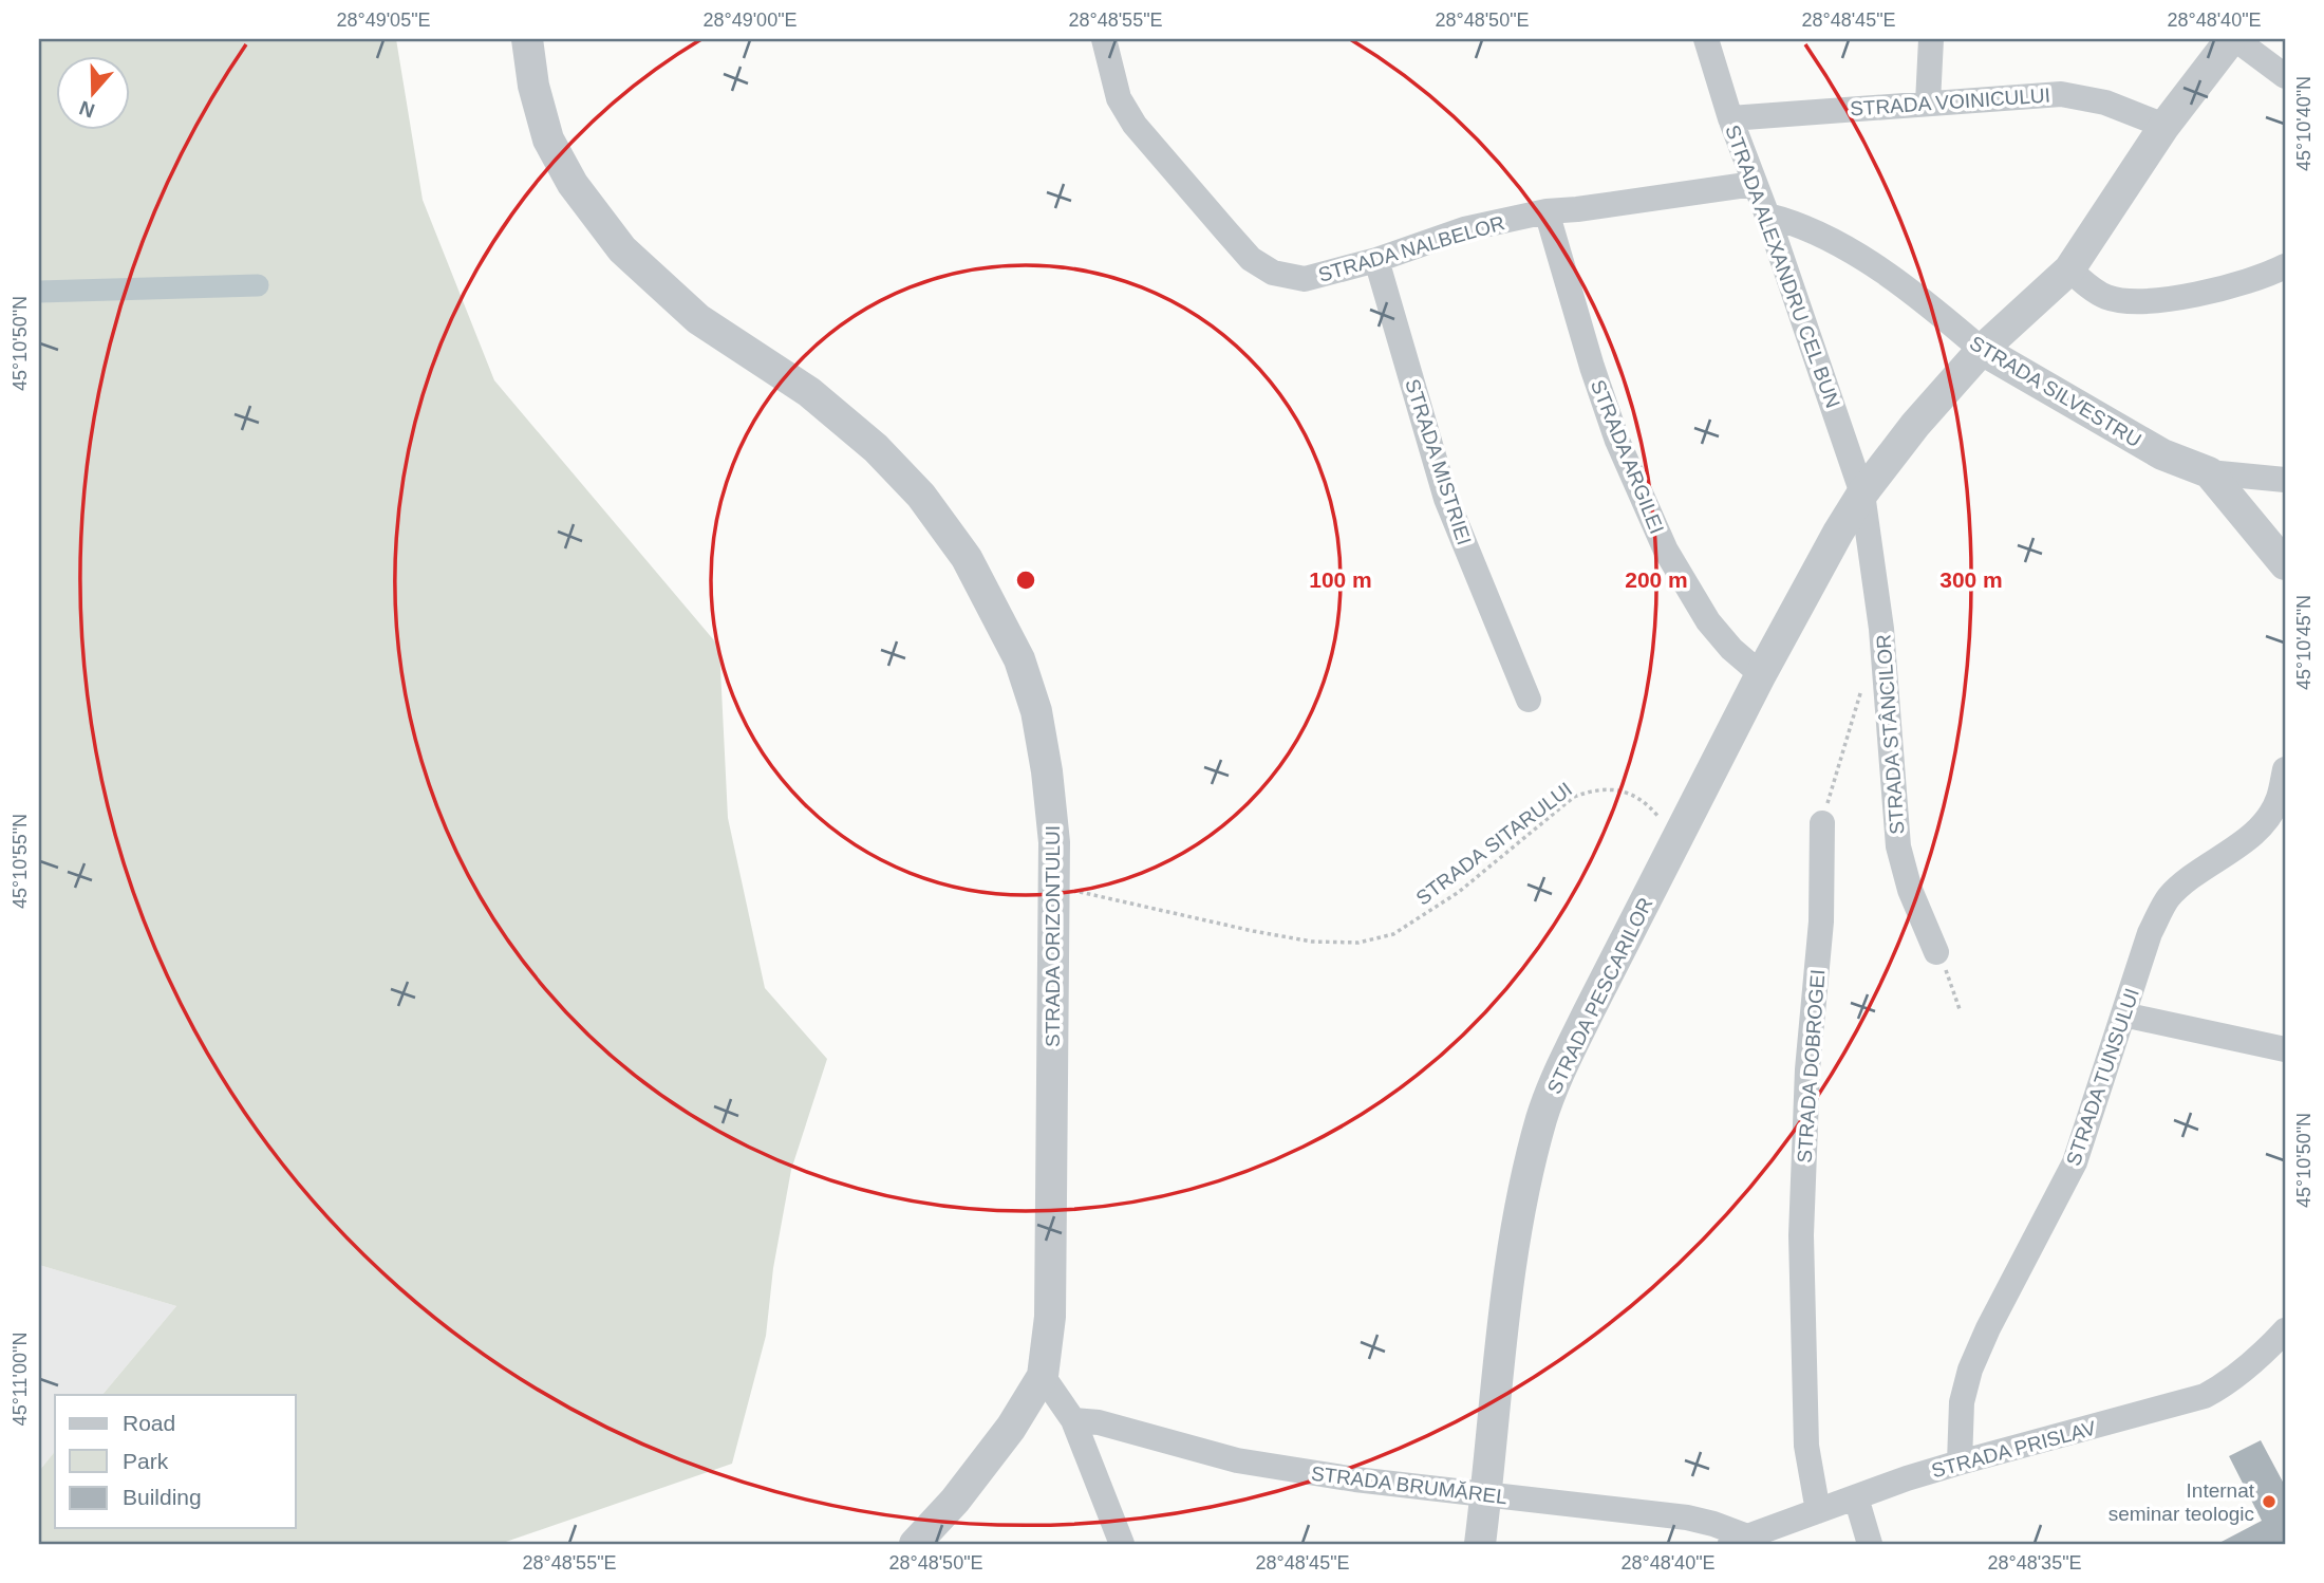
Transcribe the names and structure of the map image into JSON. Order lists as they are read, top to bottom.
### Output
{
  "streets": {
    "street": [
      "STRADA VOINICULUI",
      "STRADA NALBELOR",
      "STRADA ALEXANDRU CEL BUN",
      "STRADA SILVESTRU",
      "STRADA ARGILEI",
      "STRADA MISTRIEI",
      "STRADA STÂNCILOR",
      "STRADA ORIZONTULUI",
      "STRADA PESCARILOR",
      "STRADA DOBROGEI",
      "STRADA TUNSULUI",
      "STRADA PRISLAV",
      "STRADA BRUMĂREL"
    ],
    "path": ["STRADA SITARULUI"]
  },
  "crossings": [
    ["STRADA VOINICULUI", "STRADA ALEXANDRU CEL BUN"],
    ["STRADA VOINICULUI", "STRADA PESCARILOR"],
    ["STRADA NALBELOR", "STRADA ALEXANDRU CEL BUN"],
    ["STRADA NALBELOR", "STRADA ARGILEI"],
    ["STRADA NALBELOR", "STRADA MISTRIEI"],
    ["STRADA ALEXANDRU CEL BUN", "STRADA SILVESTRU"],
    ["STRADA ALEXANDRU CEL BUN", "STRADA STÂNCILOR"],
    ["STRADA ALEXANDRU CEL BUN", "STRADA PESCARILOR"],
    ["STRADA SILVESTRU", "STRADA PESCARILOR"],
    ["STRADA ARGILEI", "STRADA PESCARILOR"],
    ["STRADA STÂNCILOR", "STRADA PESCARILOR"],
    ["STRADA SITARULUI", "STRADA ORIZONTULUI"],
    ["STRADA SITARULUI", "STRADA PESCARILOR"],
    ["STRADA PESCARILOR", "STRADA BRUMĂREL"],
    ["STRADA DOBROGEI", "STRADA PRISLAV"],
    ["STRADA TUNSULUI", "STRADA PRISLAV"],
    ["STRADA PRISLAV", "STRADA BRUMĂREL"]
  ],
  "places": ["Internat seminar teologic"],
  "legend": ["Road", "Park", "Building"],
  "north": "bottom",
  "coordinates": [
    "28°49'05\"E",
    "28°49'00\"E",
    "28°48'55\"E",
    "28°48'50\"E",
    "28°48'45\"E",
    "28°48'40\"E",
    "45°10'40\"N",
    "45°10'50\"N",
    "45°10'45\"N",
    "45°10'55\"N",
    "45°11'00\"N",
    "28°48'35\"E"
  ],
  "rings": ["100 m", "200 m", "300 m"]
}
